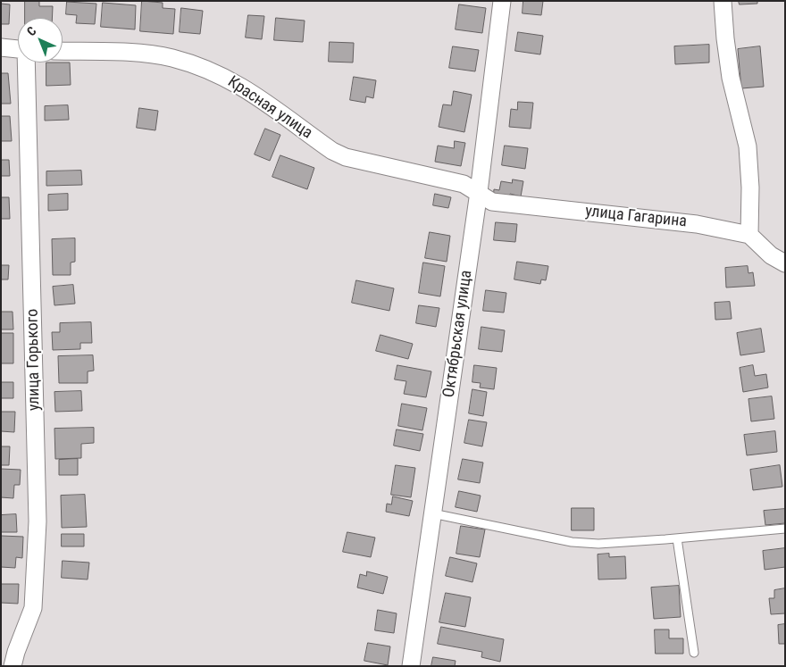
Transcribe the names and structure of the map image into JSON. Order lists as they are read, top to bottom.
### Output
{
  "streets": {
    "street": [
      "Красная улица",
      "улица Гагарина",
      "Октябрьская улица",
      "улица Горького"
    ]
  },
  "crossings": [
    ["Красная улица", "улица Гагарина"],
    ["Красная улица", "Октябрьская улица"],
    ["улица Гагарина", "Октябрьская улица"]
  ],
  "north": "top left"
}
